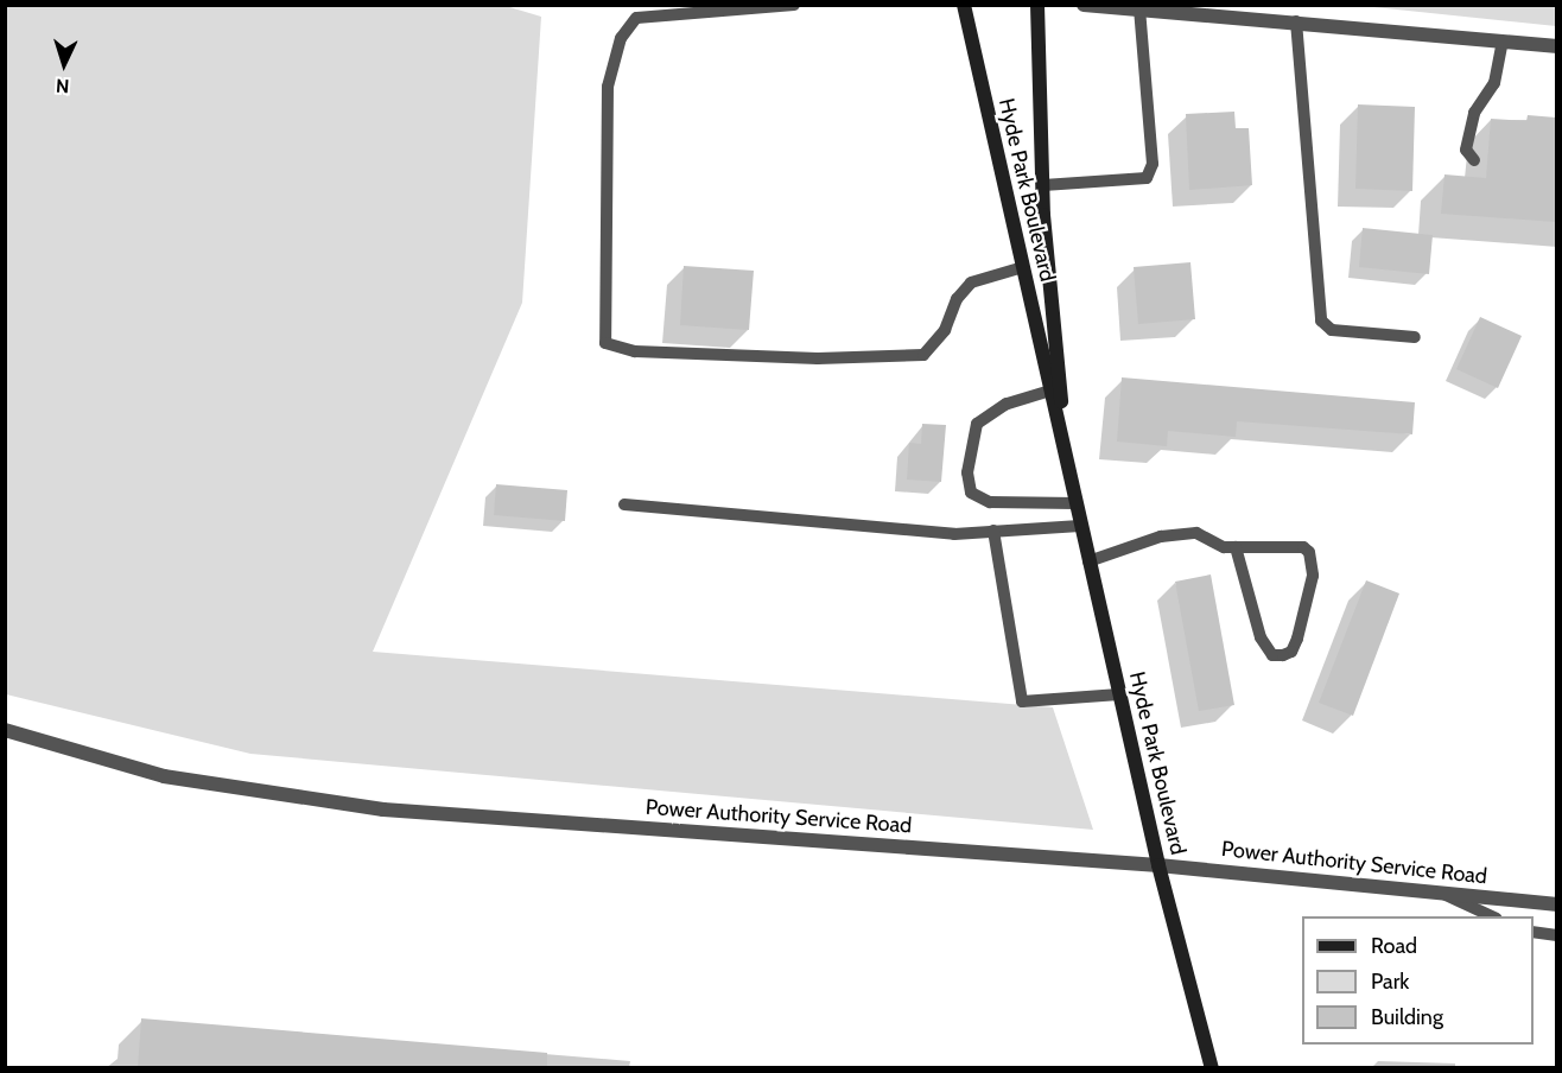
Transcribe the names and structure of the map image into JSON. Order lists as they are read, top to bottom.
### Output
{
  "streets": {
    "main road": ["Hyde Park Boulevard"],
    "street": ["Power Authority Service Road"]
  },
  "crossings": [
    ["Hyde Park Boulevard", "Power Authority Service Road"]
  ],
  "legend": ["Road", "Park", "Building"],
  "north": "bottom"
}
